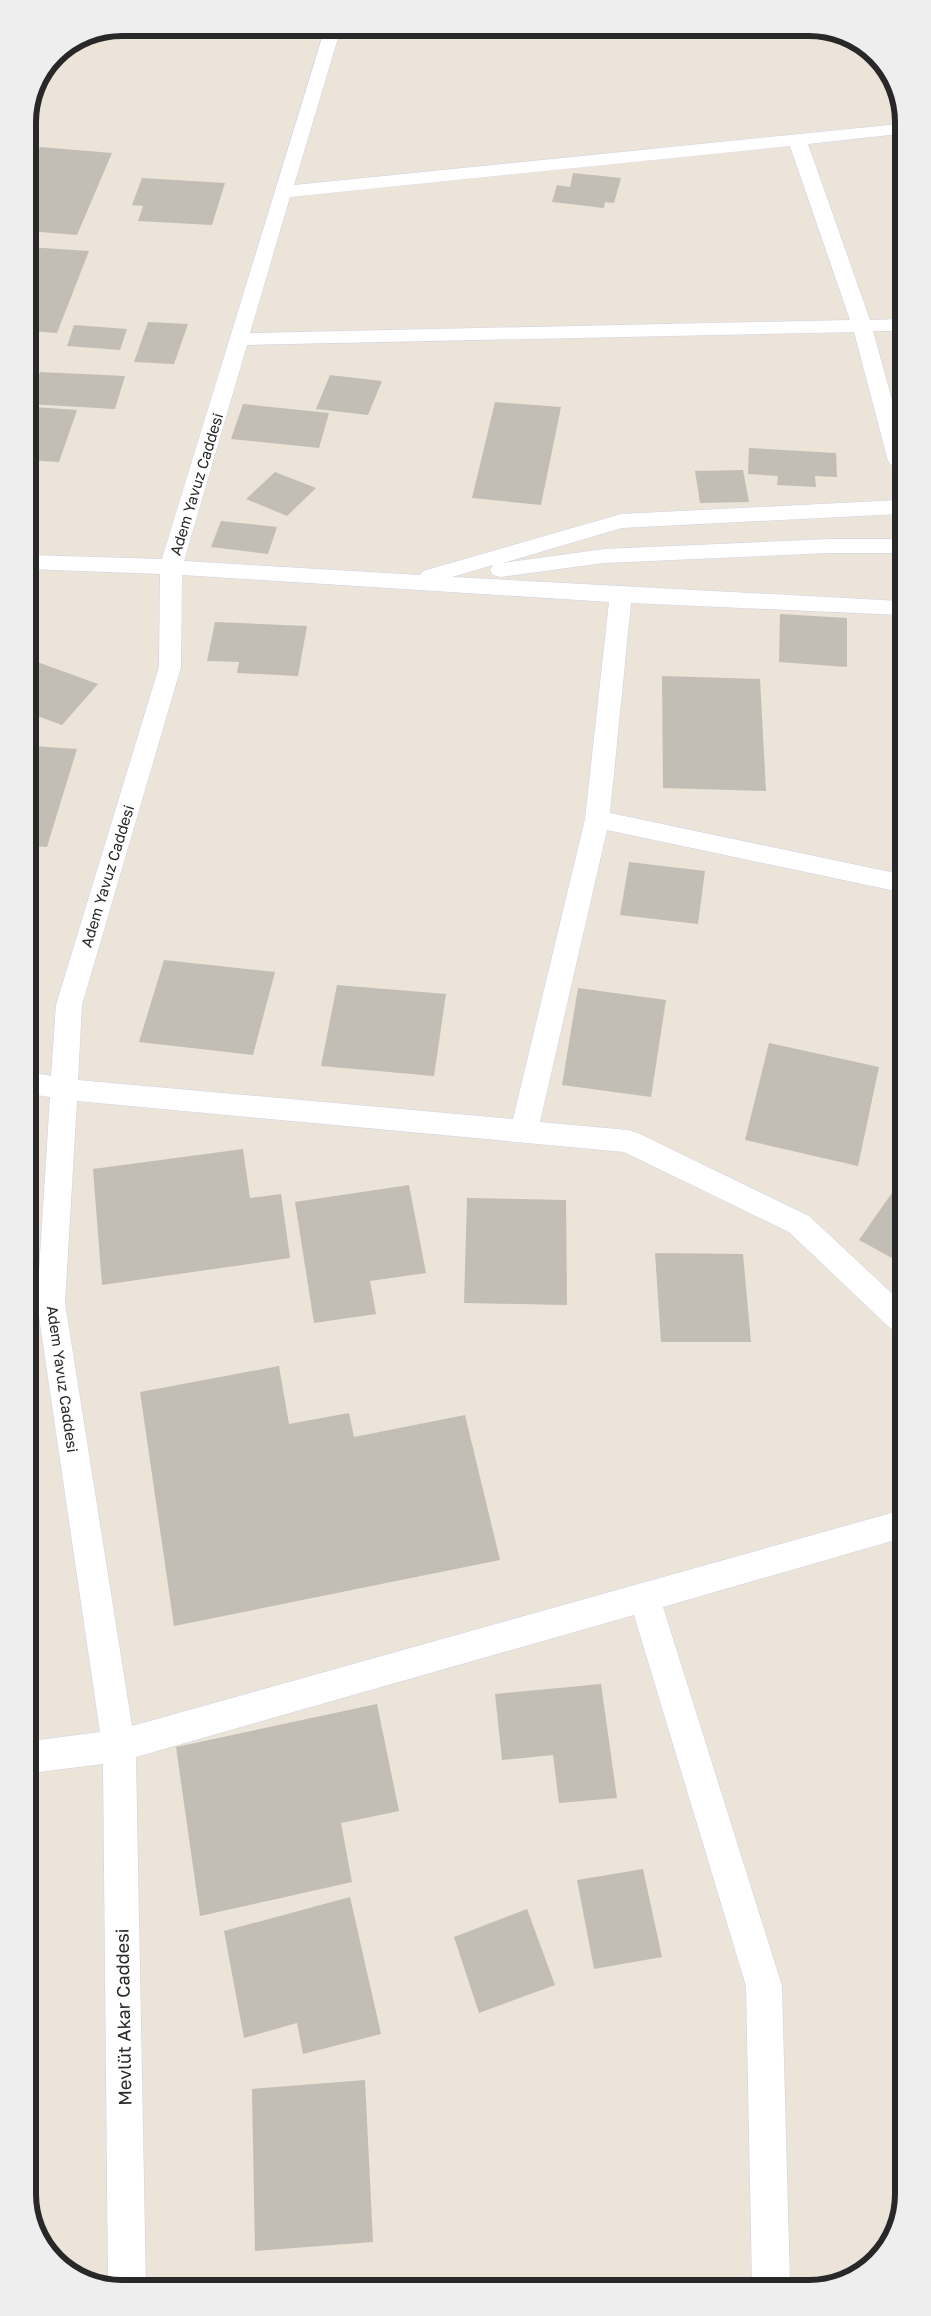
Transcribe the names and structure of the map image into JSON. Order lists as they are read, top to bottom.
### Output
{
  "streets": {
    "street": ["Adem Yavuz Caddesi", "Mevlüt Akar Caddesi"]
  },
  "crossings": [
    ["Adem Yavuz Caddesi", "Mevlüt Akar Caddesi"]
  ]
}
